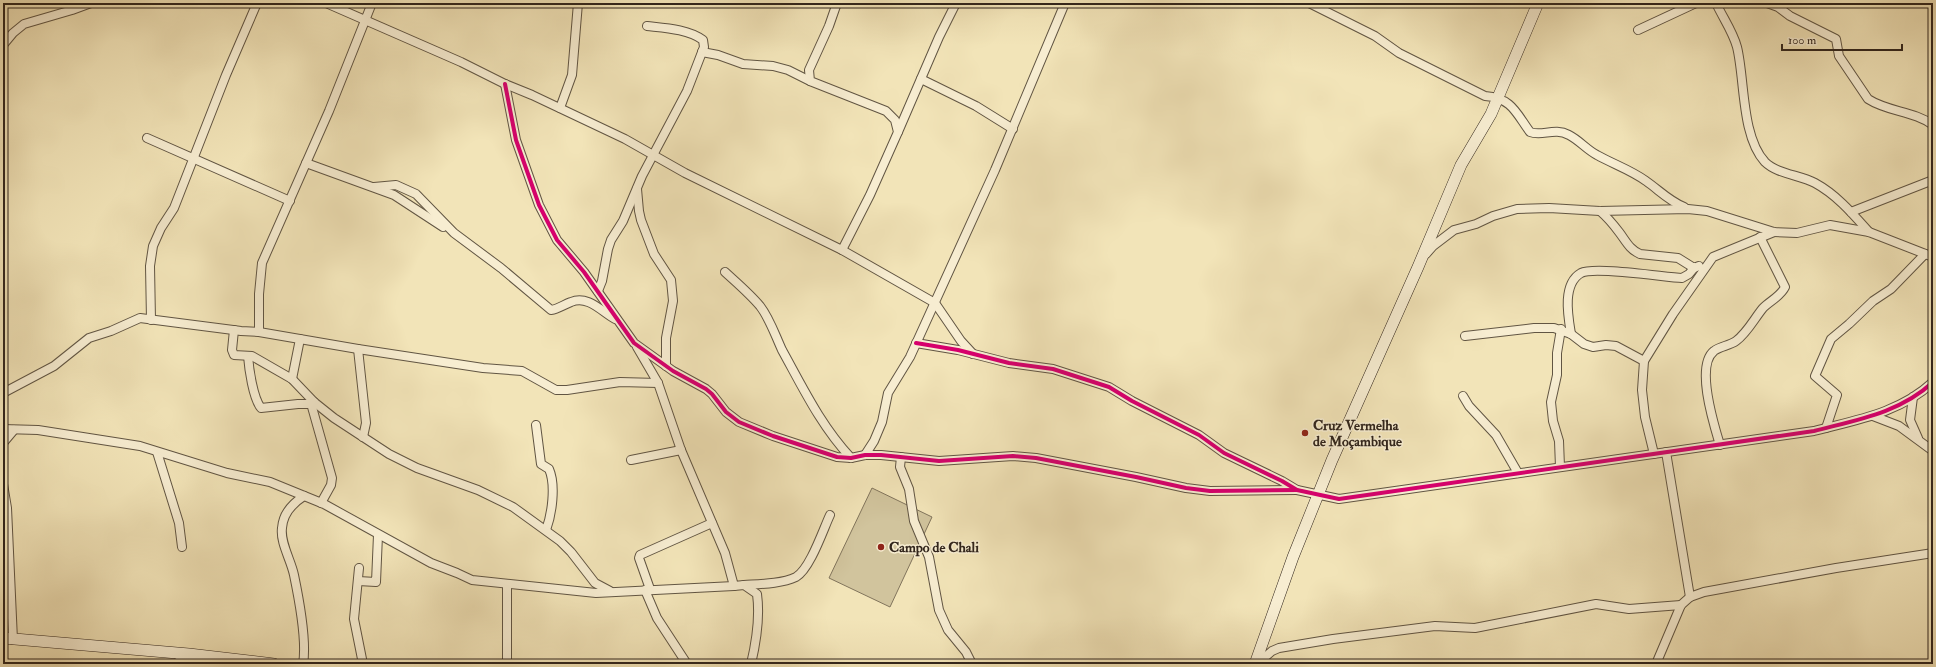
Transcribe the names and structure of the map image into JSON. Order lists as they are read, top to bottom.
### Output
{
  "places": ["Cruz Vermelha de Moçambique", "Campo de Chali"],
  "scale_bar": "100 m"
}
